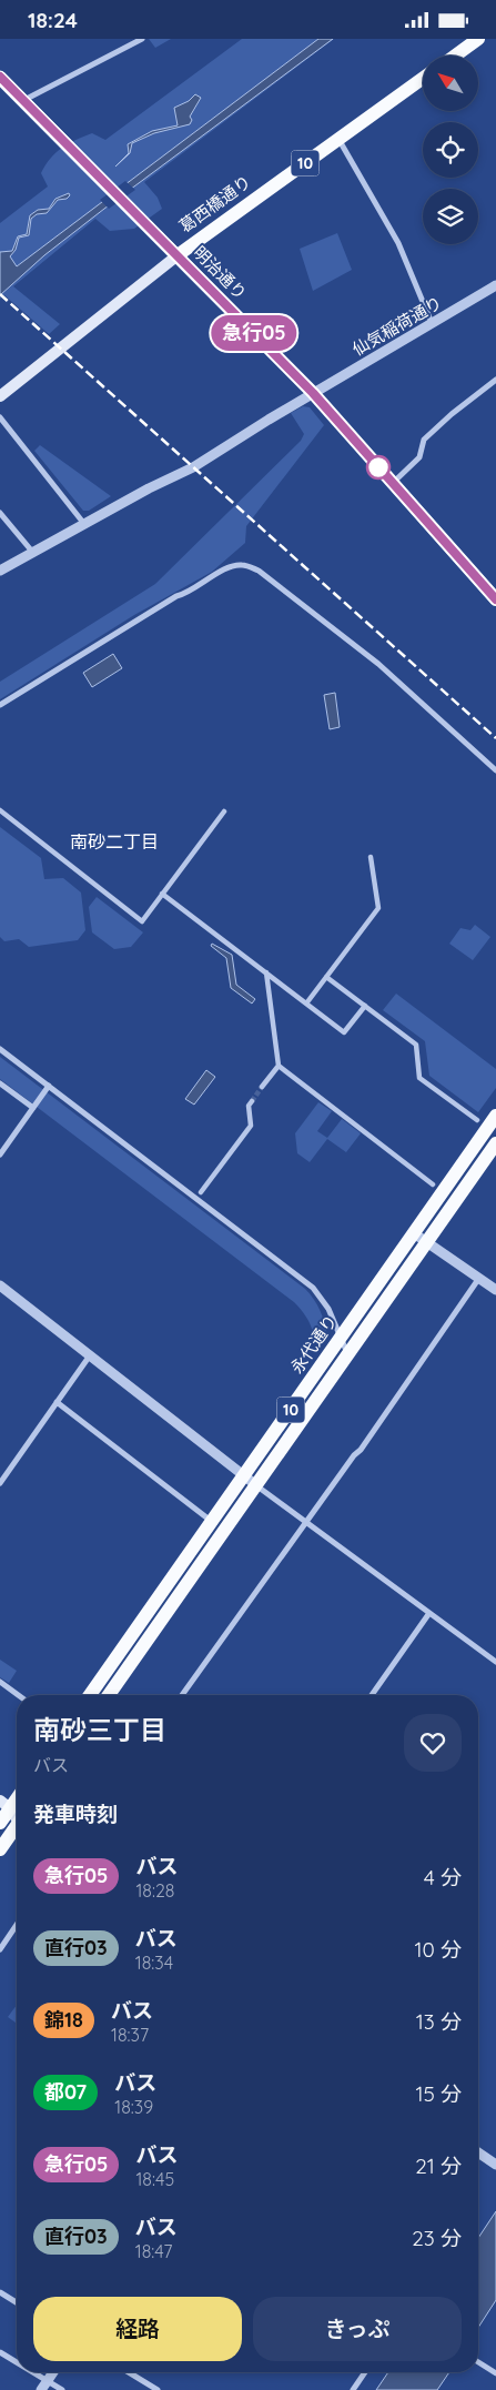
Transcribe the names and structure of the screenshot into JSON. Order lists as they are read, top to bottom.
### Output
{
  "streets": {
    "main road": [
      "10",
      "葛西橋通り",
      "明治通り",
      "永代通り"
    ],
    "street": ["仙気稲荷通り"]
  },
  "crossings": [
    ["葛西橋通り", "明治通り"],
    ["明治通り", "仙気稲荷通り"]
  ],
  "districts": ["南砂二丁目"],
  "lines": ["bus line 急行05"],
  "north": "top left",
  "page": {
    "status": "18:24",
    "on_map": "急行05",
    "heading": [
      ["南砂三丁目", "バス"],
      "発車時刻"
    ],
    "list": [
      {
        "mark": "急行05",
        "name": "バス",
        "note": "18:28",
        "value": "4 分"
      },
      {
        "mark": "直行03",
        "name": "バス",
        "note": "18:34",
        "value": "10 分"
      },
      {
        "mark": "錦18",
        "name": "バス",
        "note": "18:37",
        "value": "13 分"
      },
      {
        "mark": "都07",
        "name": "バス",
        "note": "18:39",
        "value": "15 分"
      },
      {
        "mark": "急行05",
        "name": "バス",
        "note": "18:45",
        "value": "21 分"
      },
      {
        "mark": "直行03",
        "name": "バス",
        "note": "18:47",
        "value": "23 分"
      }
    ],
    "buttons": ["経路", "きっぷ"]
  }
}
